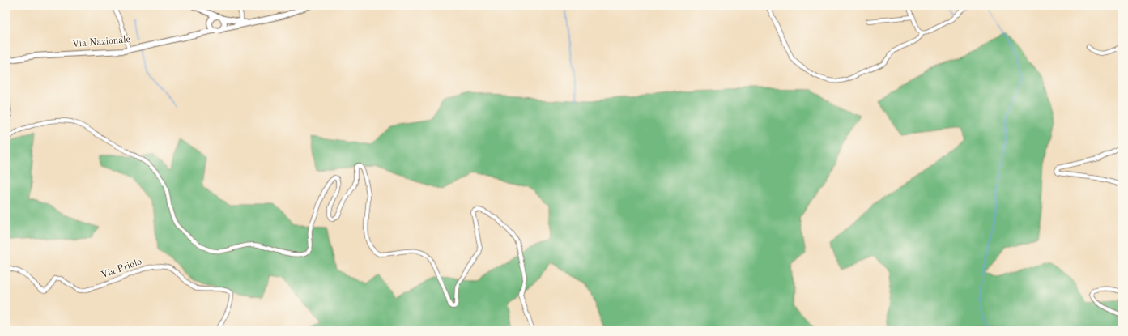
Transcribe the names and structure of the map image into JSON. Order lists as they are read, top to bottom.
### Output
{
  "streets": {
    "street": ["Via Nazionale", "Via Priolo"]
  }
}
